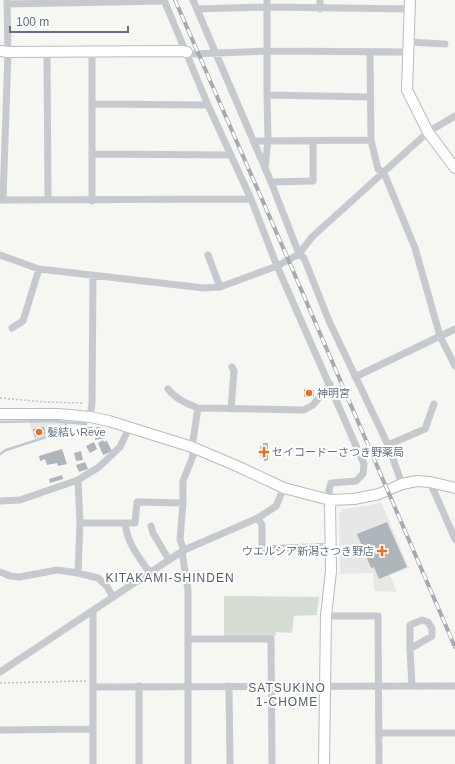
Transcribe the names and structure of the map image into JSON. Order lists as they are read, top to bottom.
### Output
{
  "districts": ["KITAKAMI-SHINDEN", "SATSUKINO 1-CHOME"],
  "places": {
    "other": ["神明宮", "髪結いReve"],
    "health": ["セイコードーさつき野薬局", "ウエルシア新潟さつき野店"]
  },
  "scale_bar": "100 m"
}
